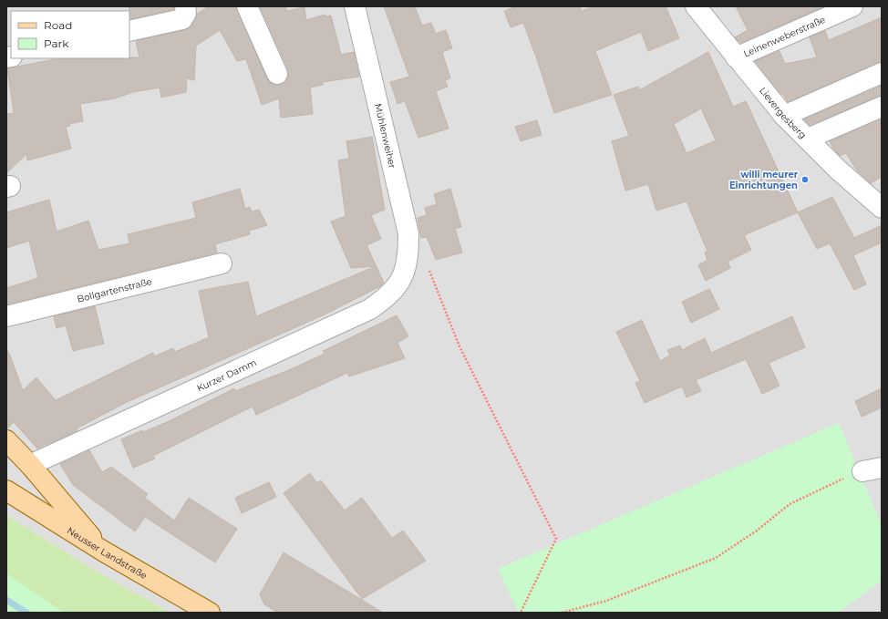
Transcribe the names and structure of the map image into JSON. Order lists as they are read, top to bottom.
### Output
{
  "streets": {
    "main road": ["Neusser Landstraße"],
    "street": [
      "Leinenweberstraße",
      "Lievergesberg",
      "Mühlenweiher",
      "Bollgartenstraße",
      "Kurzer Damm"
    ]
  },
  "crossings": [
    ["Leinenweberstraße", "Lievergesberg"],
    ["Mühlenweiher", "Kurzer Damm"]
  ],
  "places": ["willi meurer Einrichtungen"],
  "legend": ["Road", "Park"]
}
